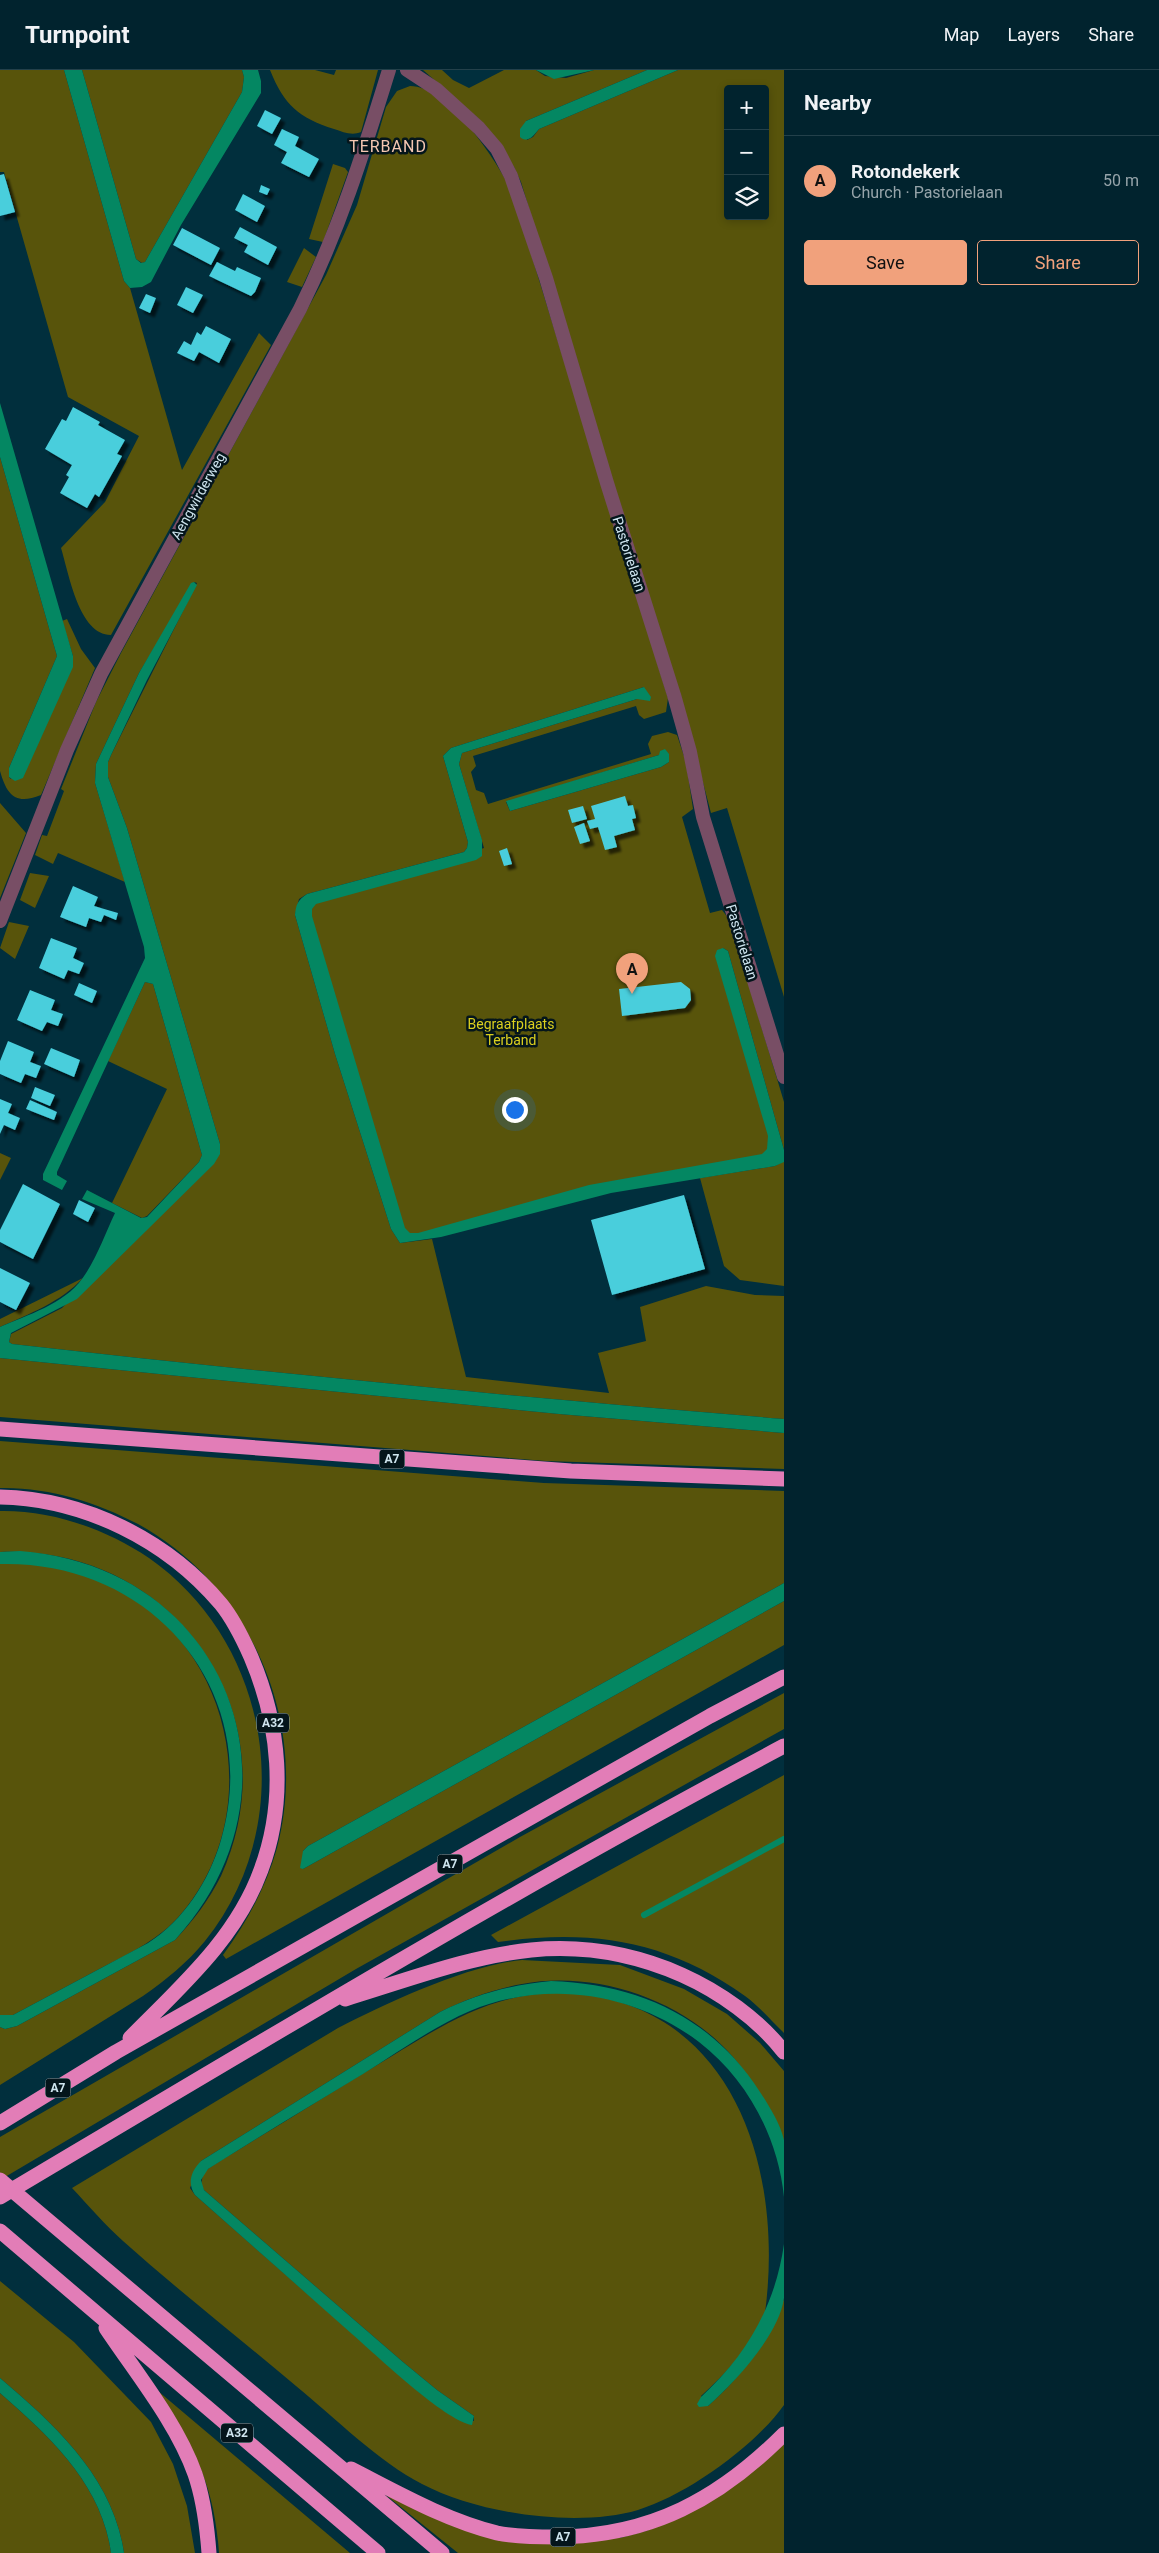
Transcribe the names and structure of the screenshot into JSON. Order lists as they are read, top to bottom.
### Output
{
  "streets": {
    "highway": ["A7", "A32"],
    "street": ["Aengwirderweg", "Pastorielaan"]
  },
  "crossings": [
    ["A7", "A32"]
  ],
  "districts": ["TERBAND"],
  "parks": ["Begraafplaats Terband"],
  "page": {
    "header": "Turnpoint",
    "nav": ["Map", "Layers", "Share"],
    "heading": "Nearby",
    "map_buttons": ["+", "−"],
    "list": [
      {
        "mark": "A",
        "name": "Rotondekerk",
        "note": "Church · Pastorielaan",
        "value": "50 m"
      }
    ],
    "buttons": ["Save", "Share"],
    "pins": "A"
  }
}
